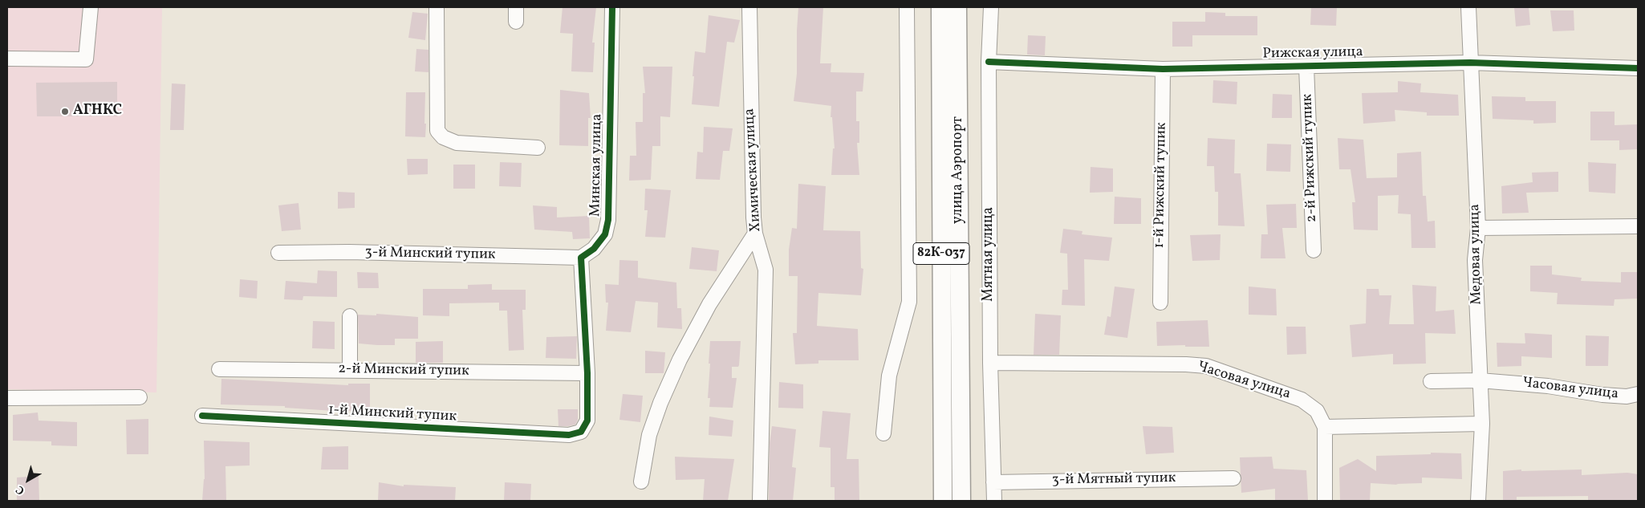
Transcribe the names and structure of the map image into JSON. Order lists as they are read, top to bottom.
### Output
{
  "streets": {
    "main road": ["улица Аэропорт", "82К-037"],
    "street": [
      "Рижская улица",
      "2-й Рижский тупик",
      "Минская улица",
      "Химическая улица",
      "1-й Рижский тупик",
      "3-й Минский тупик",
      "Мятная улица",
      "Медовая улица",
      "2-й Минский тупик",
      "Часовая улица",
      "1-й Минский тупик",
      "3-й Мятный тупик"
    ]
  },
  "crossings": [
    ["Рижская улица", "2-й Рижский тупик"],
    ["Рижская улица", "1-й Рижский тупик"],
    ["Рижская улица", "Мятная улица"],
    ["Рижская улица", "Медовая улица"],
    ["Минская улица", "3-й Минский тупик"],
    ["Мятная улица", "Часовая улица"],
    ["Мятная улица", "3-й Мятный тупик"],
    ["Медовая улица", "Часовая улица"],
    ["2-й Минский тупик", "1-й Минский тупик"]
  ],
  "places": ["АГНКС"],
  "north": "bottom left"
}
